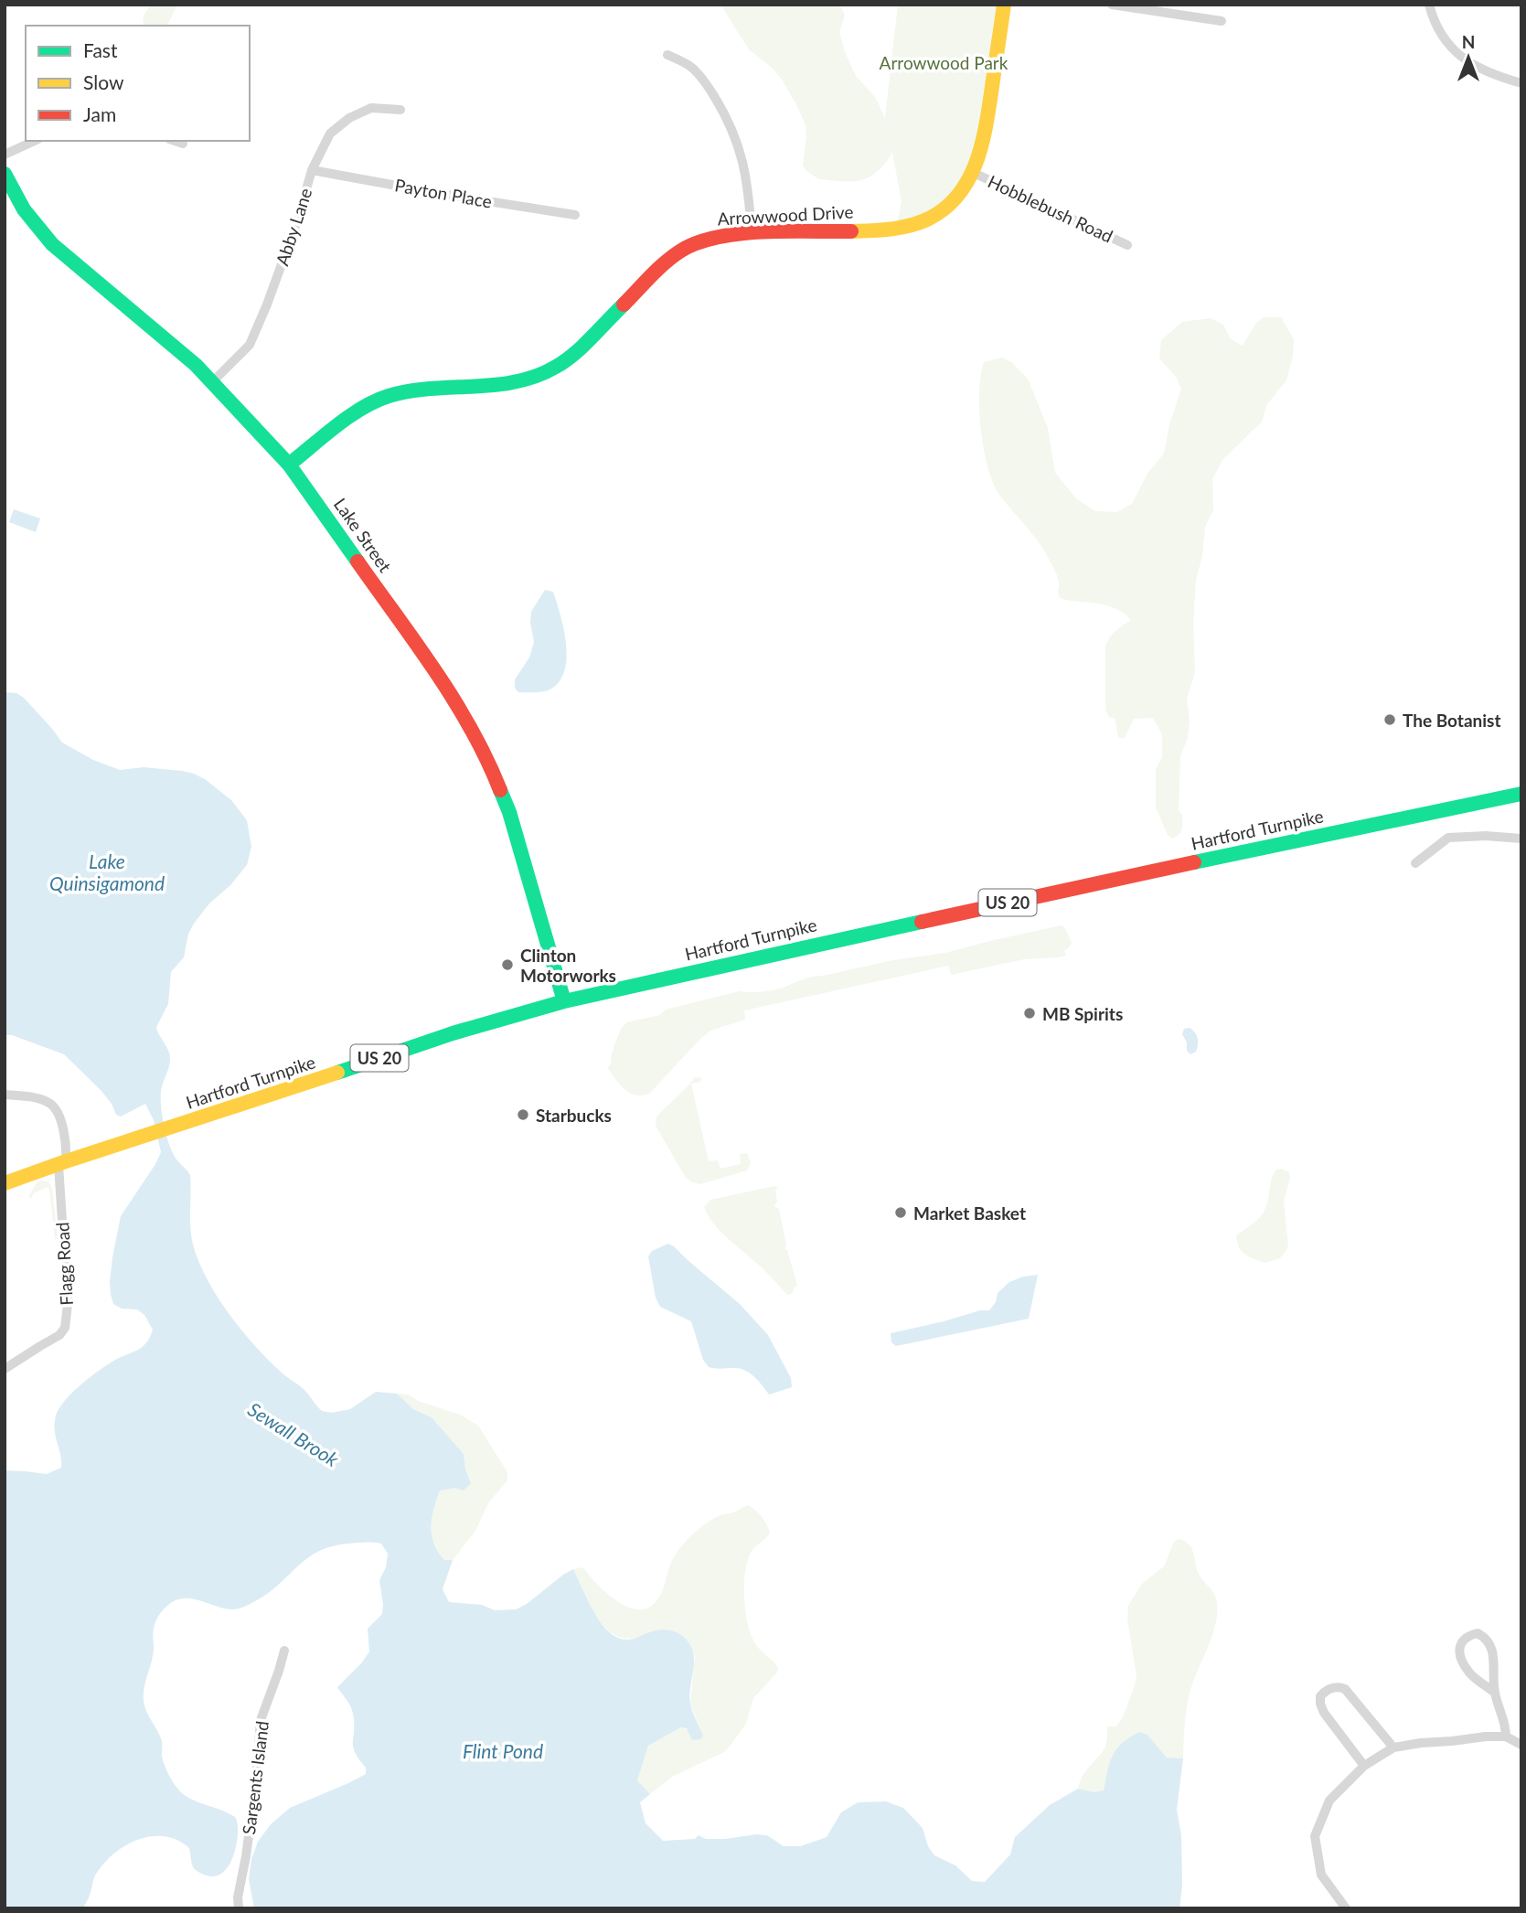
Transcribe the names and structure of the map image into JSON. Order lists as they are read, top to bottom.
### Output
{
  "streets": {
    "main road": [
      "Arrowwood Drive",
      "Lake Street",
      "Hartford Turnpike",
      "US 20"
    ],
    "street": [
      "Payton Place",
      "Hobblebush Road",
      "Abby Lane",
      "Flagg Road",
      "Sargents Island"
    ]
  },
  "crossings": [
    ["Payton Place", "Abby Lane"],
    ["Hobblebush Road", "Arrowwood Drive"],
    ["Arrowwood Drive", "Lake Street"],
    ["Abby Lane", "Lake Street"],
    ["Lake Street", "Hartford Turnpike"],
    ["Hartford Turnpike", "Flagg Road"]
  ],
  "water": ["Lake Quinsigamond", "Sewall Brook", "Flint Pond"],
  "parks": ["Arrowwood Park"],
  "places": [
    "The Botanist",
    "Clinton Motorworks",
    "MB Spirits",
    "Starbucks",
    "Market Basket"
  ],
  "legend": ["Fast", "Slow", "Jam"],
  "north": "top"
}
